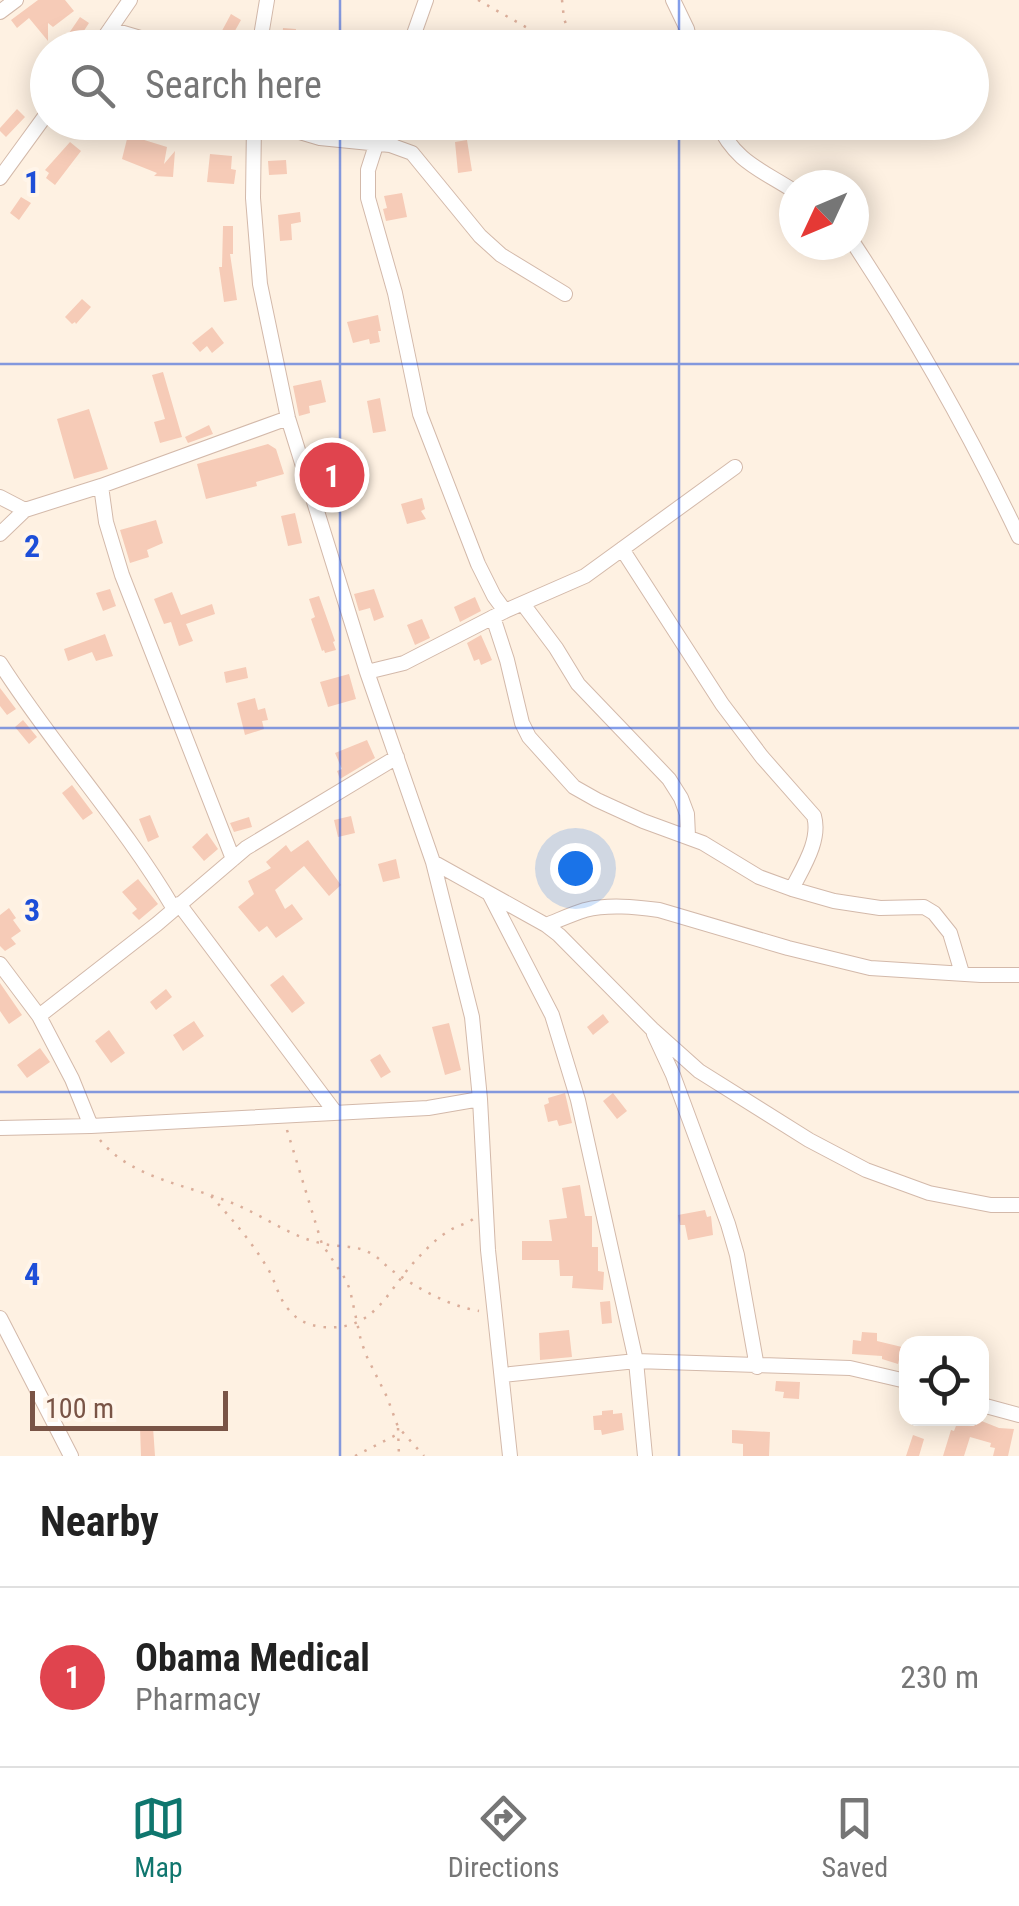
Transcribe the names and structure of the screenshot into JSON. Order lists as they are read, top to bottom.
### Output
{
  "scale_bar": "100 m",
  "north": "bottom left",
  "page": {
    "search": "Search here",
    "pins": "1",
    "scale": "100 m",
    "heading": "Nearby",
    "list": [
      {
        "mark": "1",
        "name": "Obama Medical",
        "note": "Pharmacy",
        "value": "230 m"
      }
    ],
    "nav": ["Map", "Directions", "Saved"]
  },
  "grid": {
    "rows": [
      "1",
      "2",
      "3",
      "4"
    ]
  }
}
